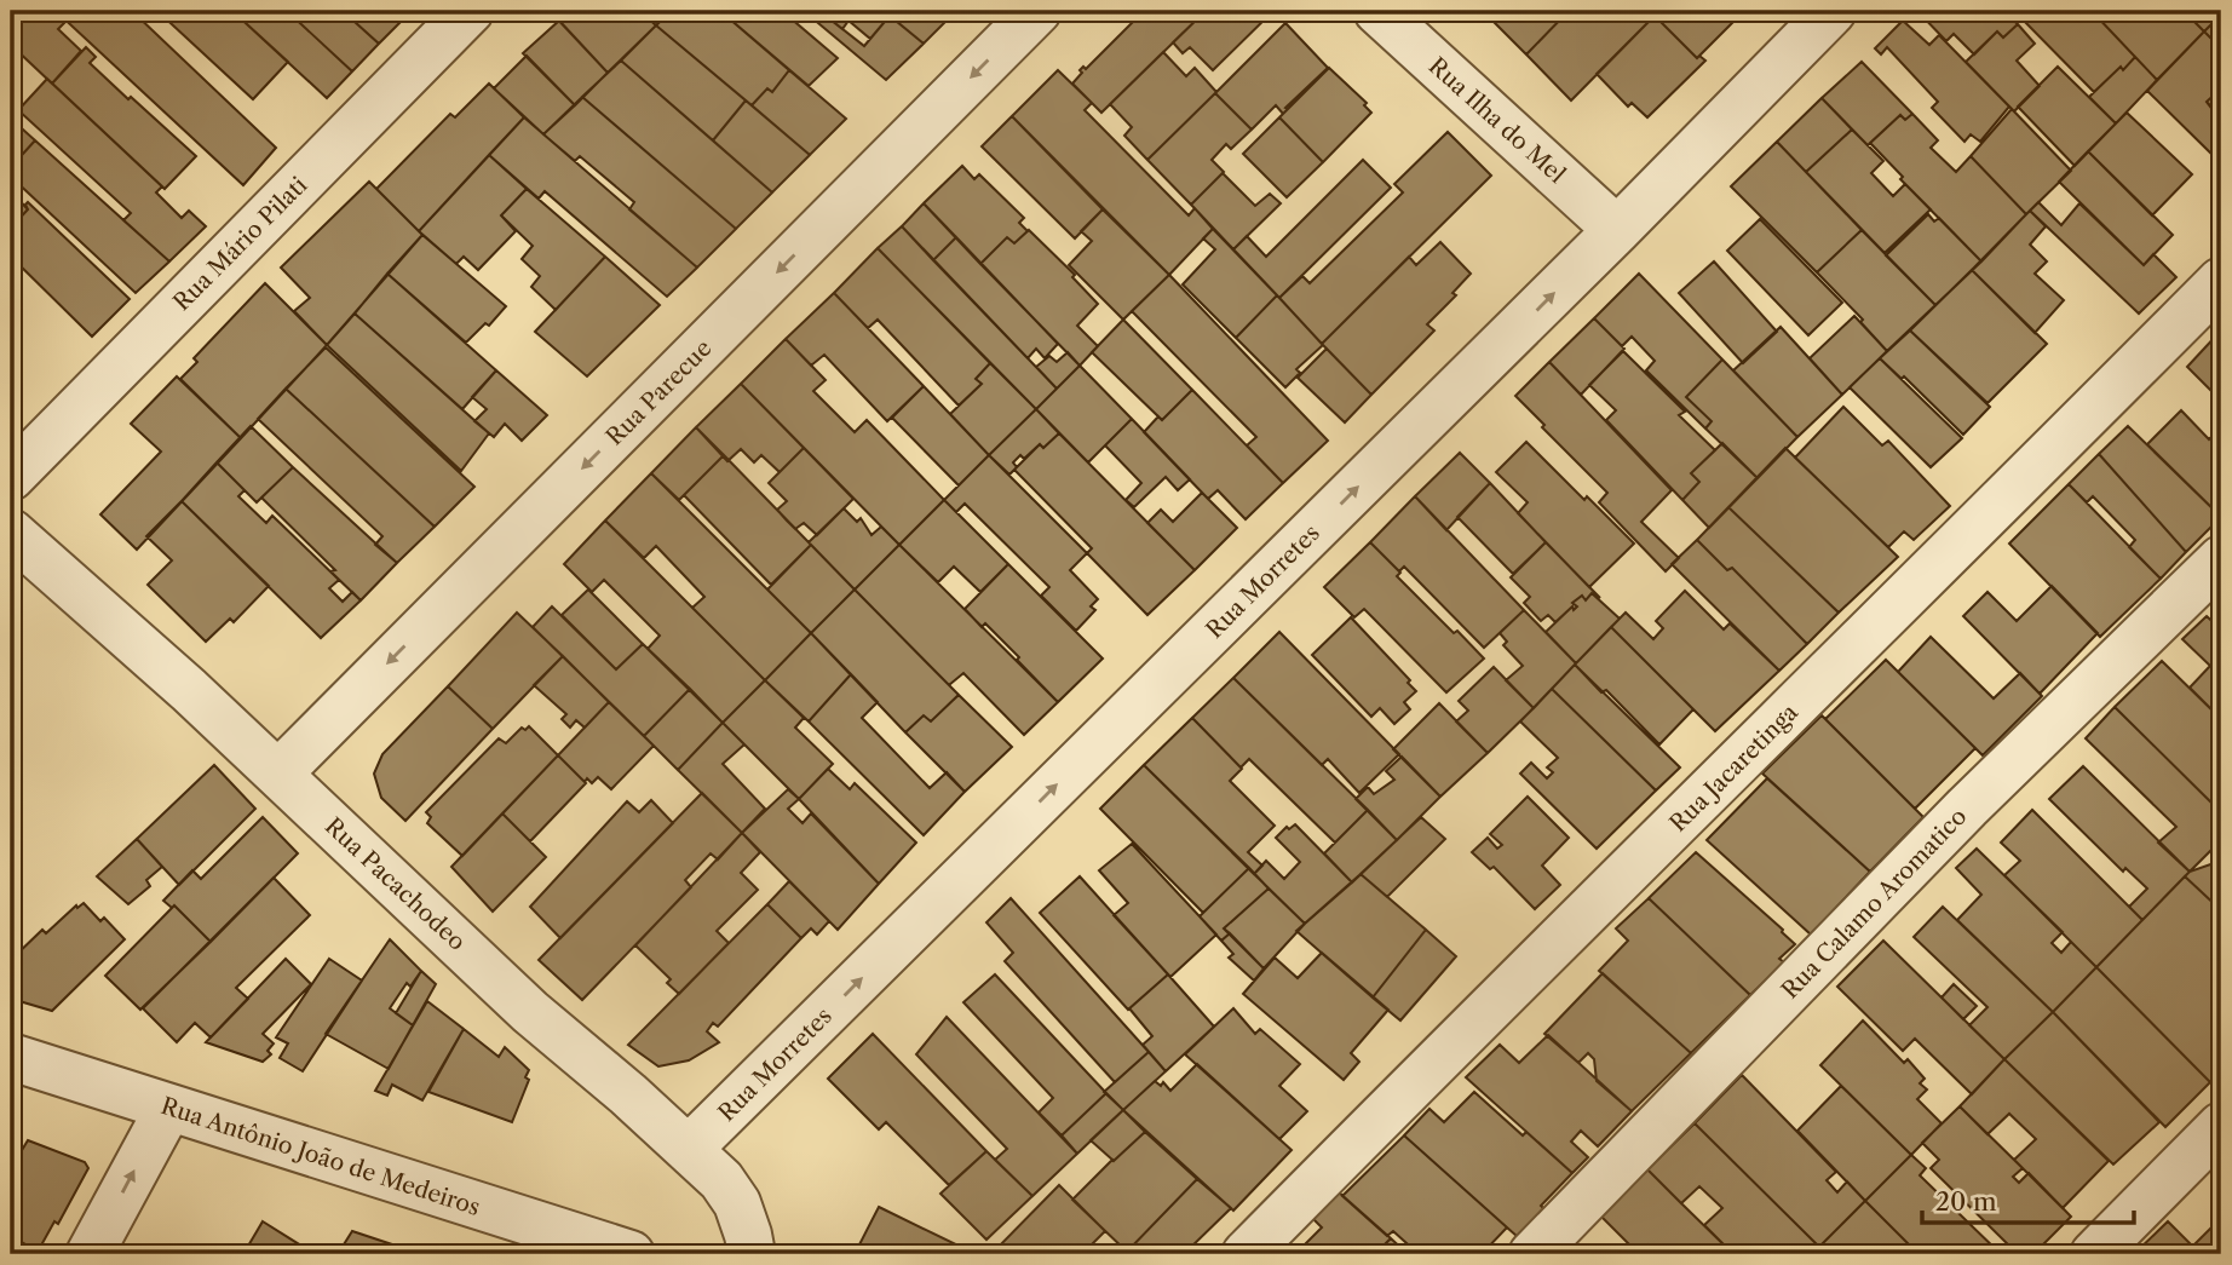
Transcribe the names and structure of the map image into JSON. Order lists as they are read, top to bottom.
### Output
{
  "streets": {
    "street": [
      "Rua Ilha do Mel",
      "Rua Mário Pilati",
      "Rua Parecue",
      "Rua Morretes",
      "Rua Jacaretinga",
      "Rua Pacachodeo",
      "Rua Calamo Aromatico",
      "Rua Antônio João de Medeiros"
    ]
  },
  "crossings": [
    ["Rua Ilha do Mel", "Rua Morretes"],
    ["Rua Parecue", "Rua Pacachodeo"],
    ["Rua Morretes", "Rua Pacachodeo"]
  ],
  "one_way": ["Rua Parecue", "Rua Morretes"],
  "scale_bar": "20 m"
}
